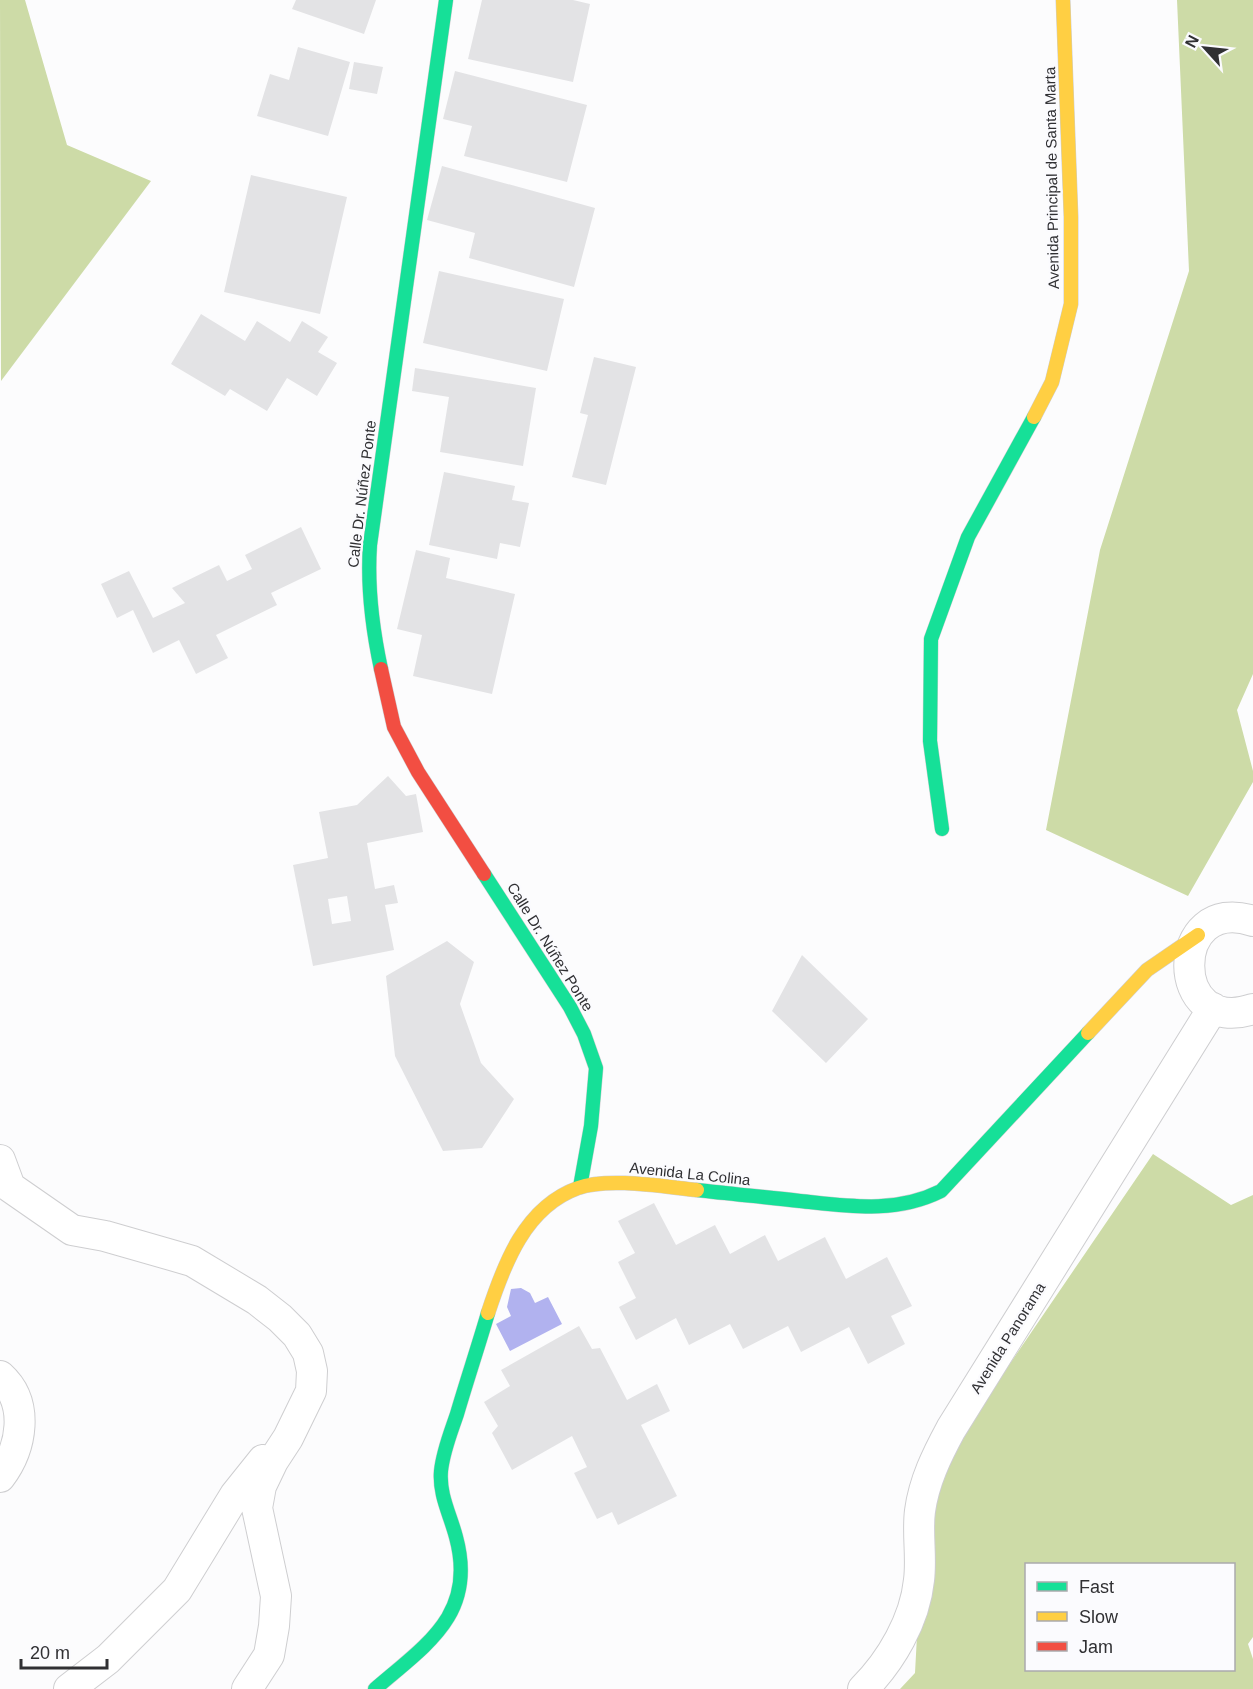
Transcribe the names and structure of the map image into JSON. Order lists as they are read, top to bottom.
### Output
{
  "streets": {
    "street": [
      "Avenida Principal de Santa Marta",
      "Calle Dr. Núñez Ponte",
      "Avenida La Colina",
      "Avenida Panorama"
    ]
  },
  "crossings": [
    ["Calle Dr. Núñez Ponte", "Avenida La Colina"]
  ],
  "legend": ["Fast", "Slow", "Jam"],
  "scale_bar": "20 m",
  "north": "top left"
}
